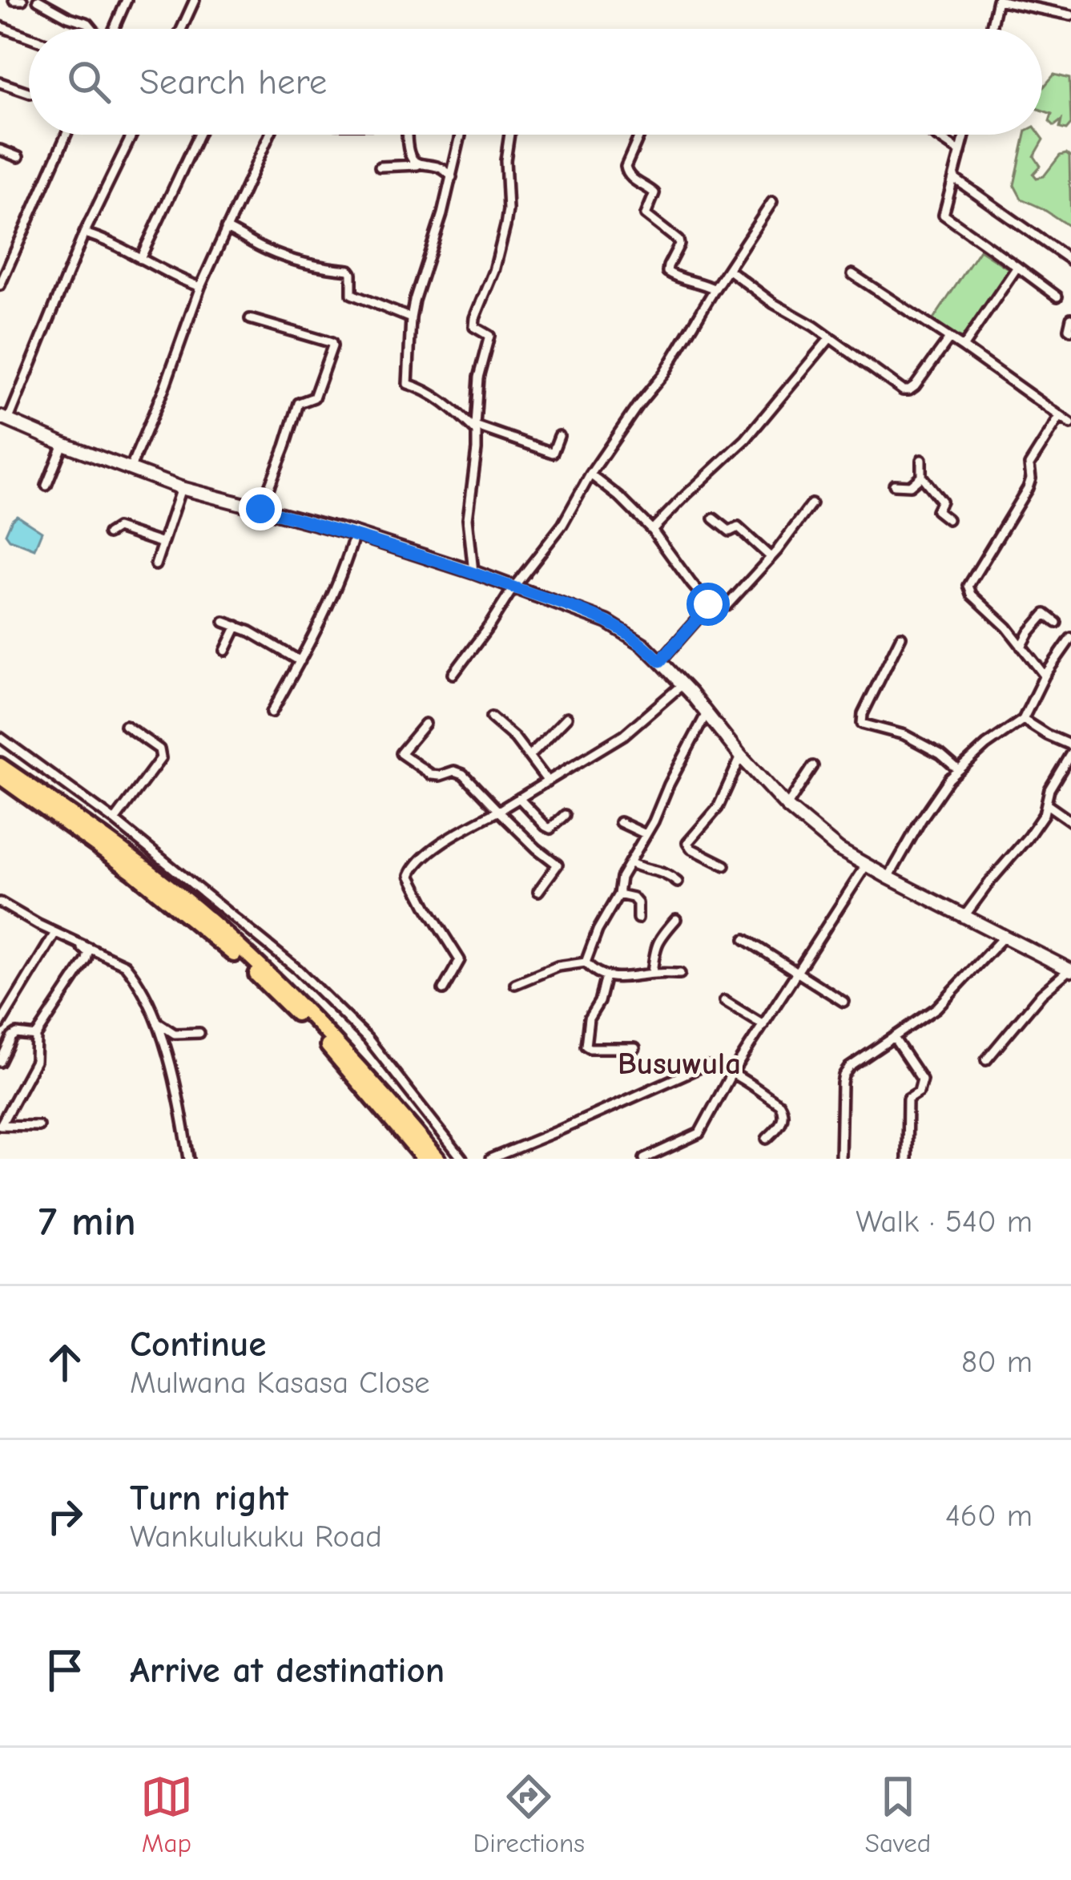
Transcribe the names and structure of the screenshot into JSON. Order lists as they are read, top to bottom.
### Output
{
  "districts": ["Busuwula"],
  "page": {
    "search": "Search here",
    "heading": ["7 min", "Walk · 540 m"],
    "list": [
      ["Continue", "Mulwana Kasasa Close", "80 m"],
      ["Turn right", "Wankulukuku Road", "460 m"],
      "Arrive at destination"
    ],
    "nav": ["Map", "Directions", "Saved"]
  }
}
